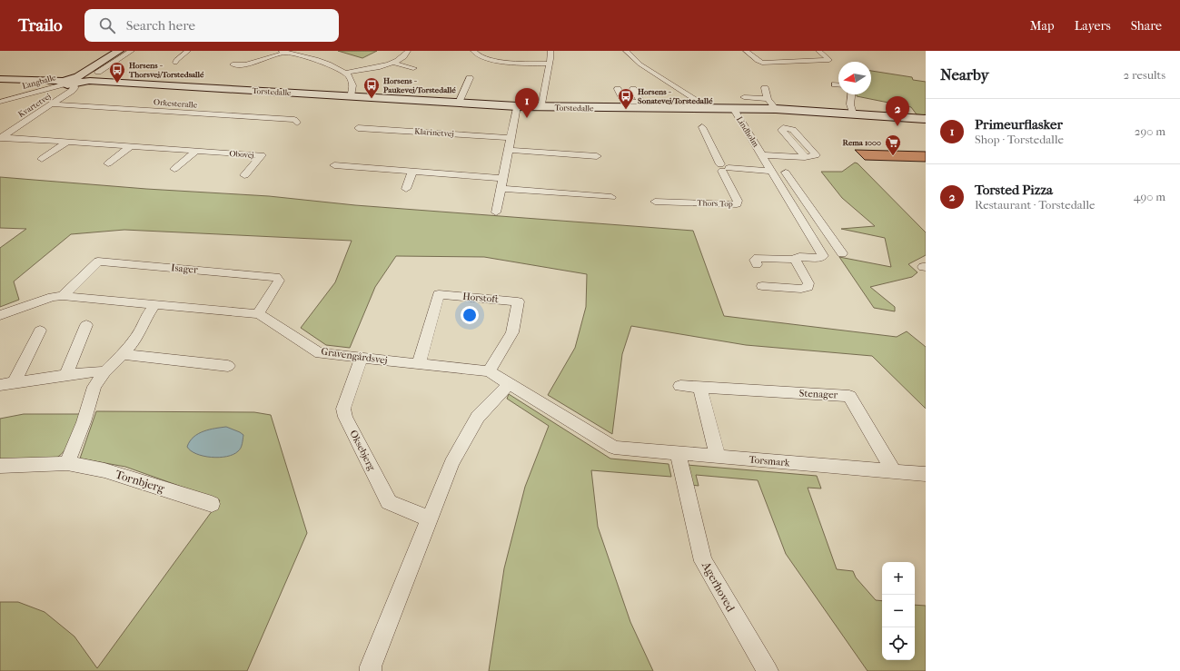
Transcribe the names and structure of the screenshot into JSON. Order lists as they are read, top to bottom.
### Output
{
  "streets": {
    "street": [
      "Langballe",
      "Torstedalle",
      "Orkesteralle",
      "Kvartetvej",
      "Lindholm",
      "Klarinetvej",
      "Obovej",
      "Thors Top",
      "Isager",
      "Horstoft",
      "Gravengårdsvej",
      "Stenager",
      "Oksebjerg",
      "Torsmark",
      "Tornbjerg",
      "Agerhoved"
    ]
  },
  "crossings": [
    ["Langballe", "Torstedalle"],
    ["Torstedalle", "Kvartetvej"],
    ["Torstedalle", "Lindholm"],
    ["Orkesteralle", "Kvartetvej"],
    ["Kvartetvej", "Obovej"],
    ["Isager", "Gravengårdsvej"],
    ["Horstoft", "Gravengårdsvej"],
    ["Gravengårdsvej", "Oksebjerg"],
    ["Gravengårdsvej", "Torsmark"],
    ["Stenager", "Torsmark"],
    ["Torsmark", "Agerhoved"]
  ],
  "places": {
    "bus stop": ["Horsens - Thorsvej/Torstedsallé", "Horsens - Paukevej/Torstedallé", "Horsens - Sonatevej/Torstedallé"],
    "supermarket": ["Rema 1000"]
  },
  "north": "left",
  "page": {
    "header": "Trailo",
    "search": "Search here",
    "nav": ["Map", "Layers", "Share"],
    "heading": ["Nearby", "2 results"],
    "pins": ["1", "2"],
    "list": [
      {
        "mark": "1",
        "name": "Primeurflasker",
        "note": "Shop · Torstedalle",
        "value": "290 m"
      },
      {
        "mark": "2",
        "name": "Torsted Pizza",
        "note": "Restaurant · Torstedalle",
        "value": "490 m"
      }
    ],
    "map_buttons": ["+", "−"]
  }
}
